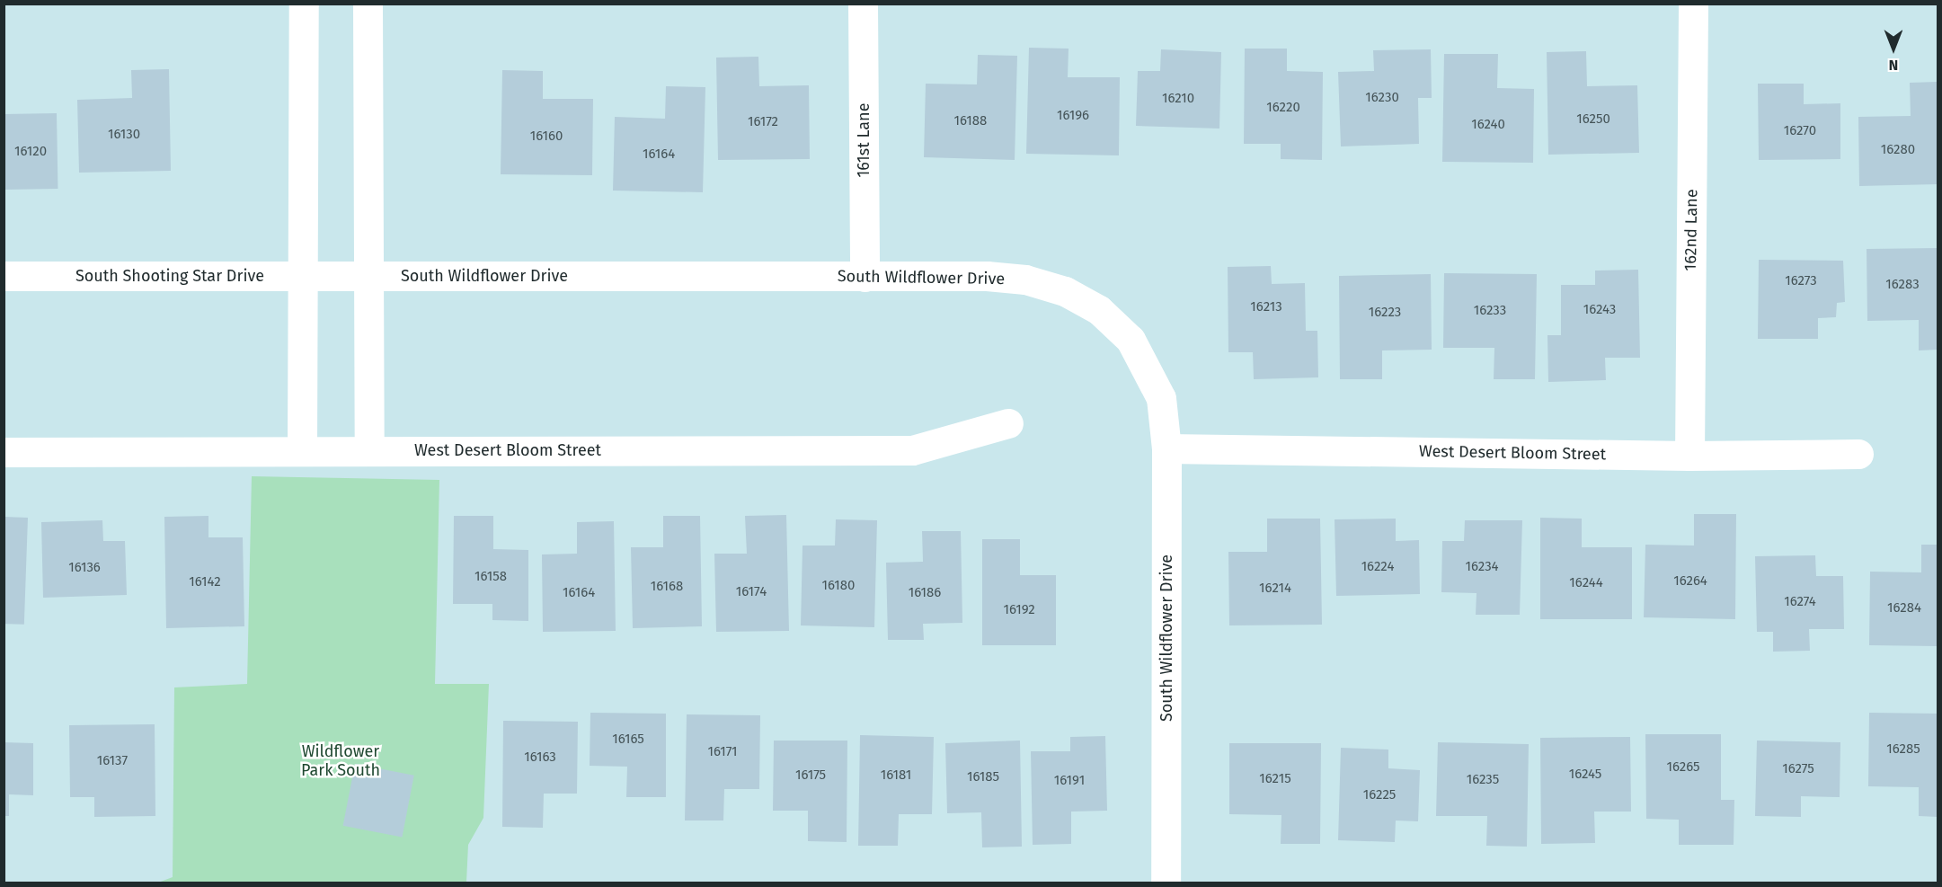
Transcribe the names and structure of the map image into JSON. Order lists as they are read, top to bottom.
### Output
{
  "streets": {
    "street": [
      "161st Lane",
      "162nd Lane",
      "South Shooting Star Drive",
      "South Wildflower Drive",
      "West Desert Bloom Street"
    ]
  },
  "crossings": [
    ["161st Lane", "South Wildflower Drive"],
    ["162nd Lane", "West Desert Bloom Street"],
    ["South Shooting Star Drive", "South Wildflower Drive"],
    ["South Wildflower Drive", "West Desert Bloom Street"]
  ],
  "parks": ["Wildflower Park South"],
  "house_numbers": [
    "16230",
    "16210",
    "16220",
    "16196",
    "16250",
    "16188",
    "16172",
    "16240",
    "16270",
    "16130",
    "16160",
    "16280",
    "16120",
    "16164",
    "16273",
    "16283",
    "16213",
    "16243",
    "16233",
    "16223",
    "16224",
    "16234",
    "16136",
    "16158",
    "16264",
    "16142",
    "16244",
    "16180",
    "16168",
    "16214",
    "16174",
    "16164",
    "16186",
    "16274",
    "16284",
    "16192",
    "16165",
    "16285",
    "16171",
    "16163",
    "16137",
    "16265",
    "16275",
    "16245",
    "16175",
    "16181",
    "16185",
    "16215",
    "16235",
    "16191",
    "16225"
  ],
  "north": "bottom"
}
